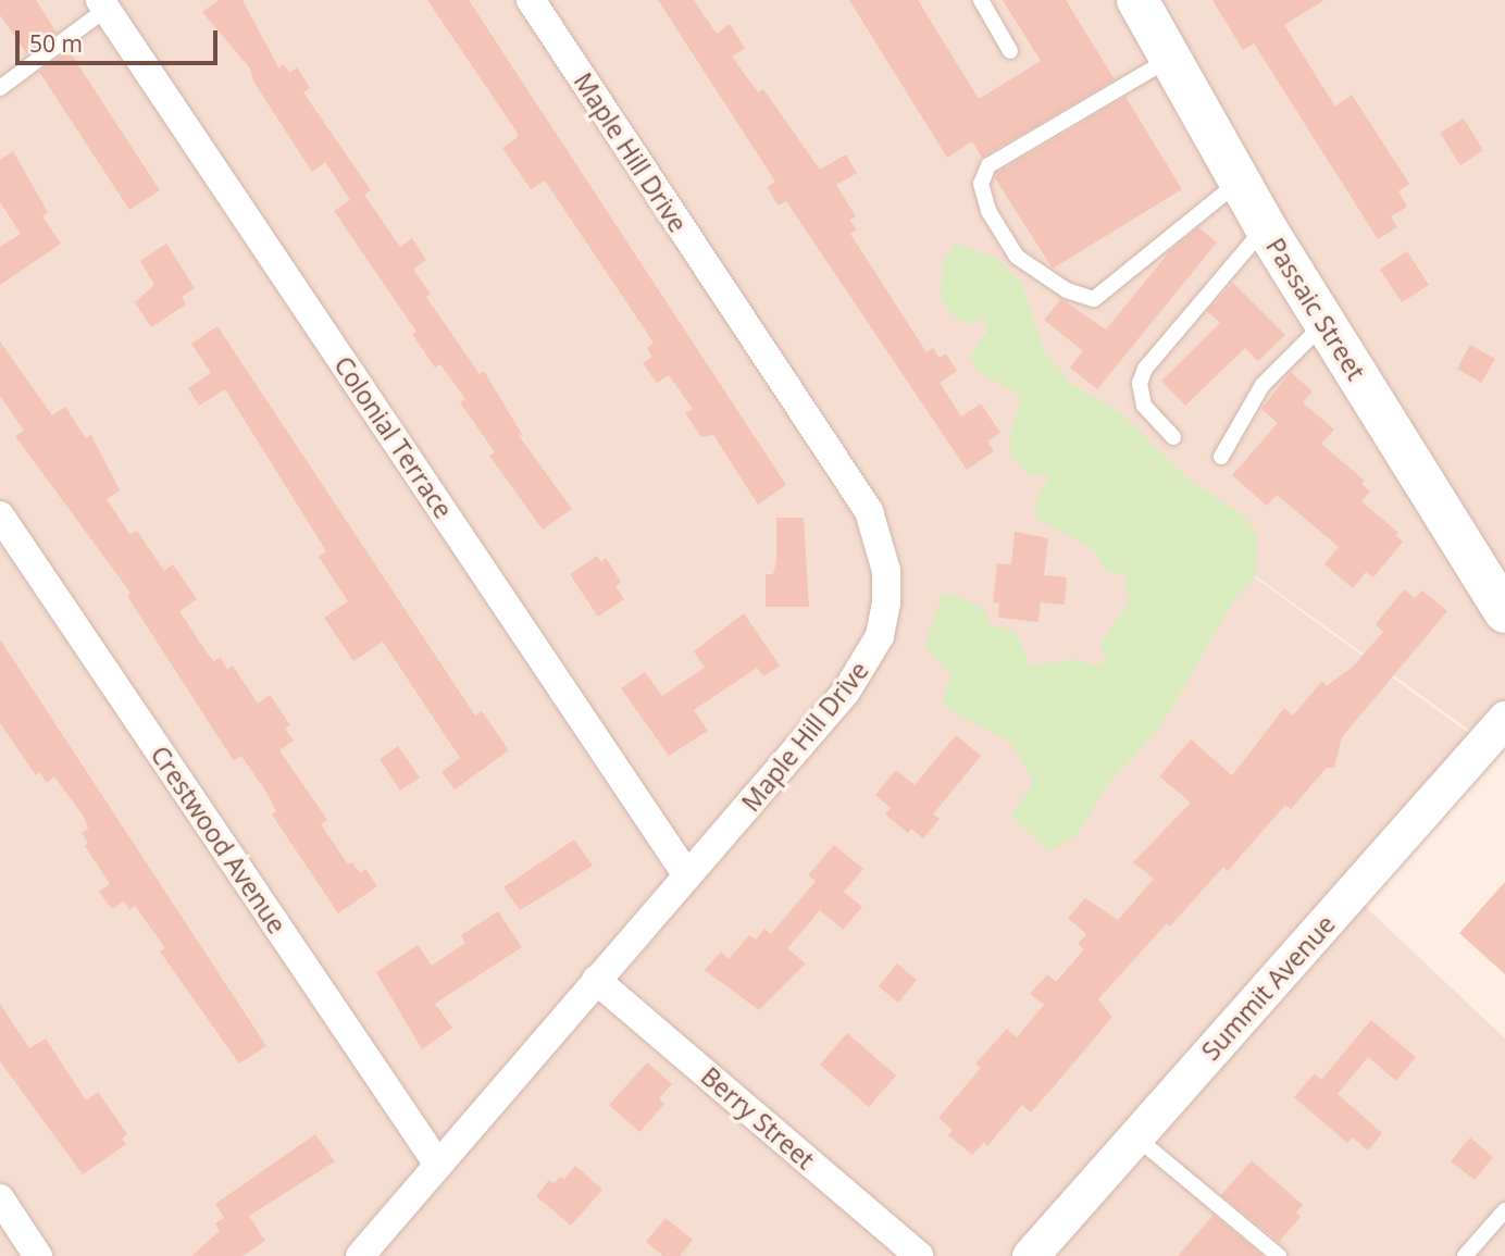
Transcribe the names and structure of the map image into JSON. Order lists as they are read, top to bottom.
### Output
{
  "streets": {
    "main road": ["Passaic Street"],
    "street": [
      "Maple Hill Drive",
      "Colonial Terrace",
      "Crestwood Avenue",
      "Summit Avenue",
      "Berry Street"
    ]
  },
  "crossings": [
    ["Maple Hill Drive", "Colonial Terrace"],
    ["Maple Hill Drive", "Crestwood Avenue"],
    ["Maple Hill Drive", "Berry Street"]
  ],
  "scale_bar": "50 m"
}
